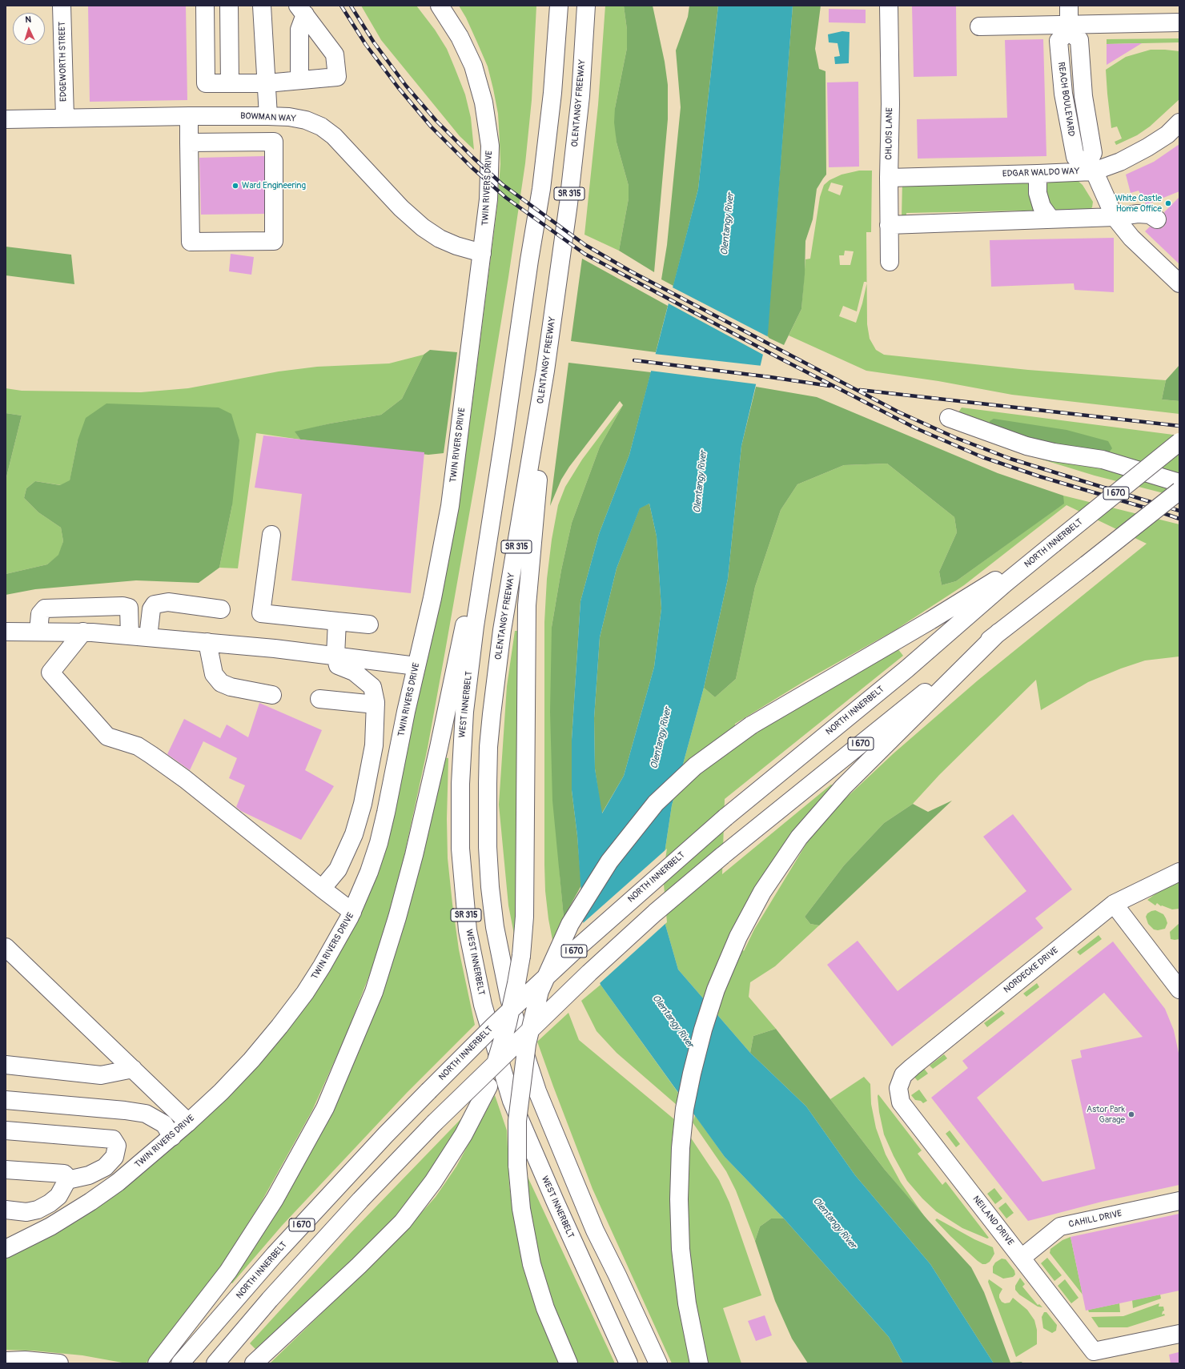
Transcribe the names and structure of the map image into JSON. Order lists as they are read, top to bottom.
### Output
{
  "streets": {
    "main road": [
      "EDGEWORTH STREET",
      "REACH BOULEVARD",
      "OLENTANGY FREEWAY",
      "BOWMAN WAY",
      "CHLOIS LANE",
      "EDGAR WALDO WAY",
      "TWIN RIVERS DRIVE",
      "SR 315",
      "I 670",
      "NORTH INNERBELT",
      "WEST INNERBELT",
      "NORDECKE DRIVE",
      "CAHILL DRIVE",
      "NEILAND DRIVE"
    ]
  },
  "crossings": [
    ["EDGEWORTH STREET", "BOWMAN WAY"],
    ["REACH BOULEVARD", "EDGAR WALDO WAY"],
    ["BOWMAN WAY", "TWIN RIVERS DRIVE"],
    ["CHLOIS LANE", "EDGAR WALDO WAY"],
    ["SR 315", "WEST INNERBELT"],
    ["NORDECKE DRIVE", "NEILAND DRIVE"],
    ["CAHILL DRIVE", "NEILAND DRIVE"]
  ],
  "water": ["Olentangy River"],
  "places": ["Ward Engineering", "White Castle Home Office", "Astor Park Garage"],
  "north": "top"
}
